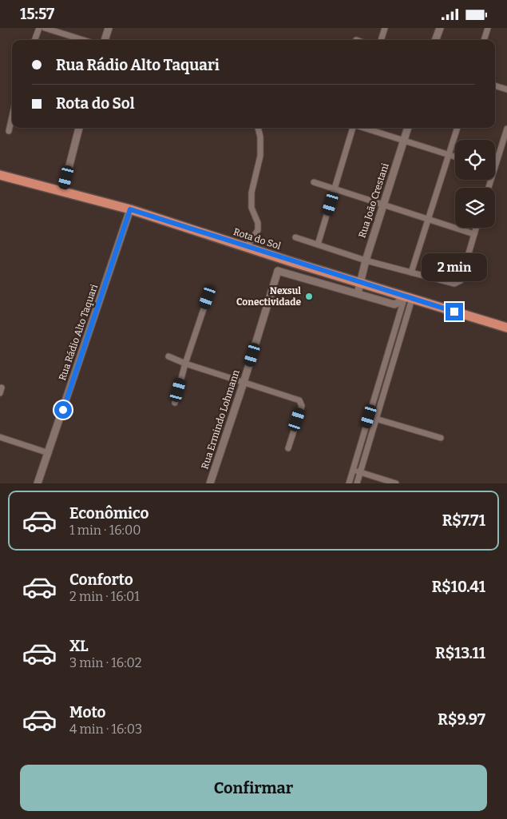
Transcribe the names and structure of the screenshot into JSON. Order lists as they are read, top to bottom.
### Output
{
  "streets": {
    "highway": ["Rota do Sol"],
    "street": ["Rua João Crestani", "Rua Rádio Alto Taquari", "Rua Ermindo Lohmann"]
  },
  "crossings": [
    ["Rua João Crestani", "Rota do Sol"],
    ["Rota do Sol", "Rua Rádio Alto Taquari"]
  ],
  "places": ["Nexsul Conectividade"],
  "page": {
    "status": "15:57",
    "banner": ["Rua Rádio Alto Taquari", "Rota do Sol"],
    "bubble": "2 min",
    "list": [
      {
        "name": "Econômico",
        "note": "1 min · 16:00",
        "value": "R$7.71"
      },
      {
        "name": "Conforto",
        "note": "2 min · 16:01",
        "value": "R$10.41"
      },
      {
        "name": "XL",
        "note": "3 min · 16:02",
        "value": "R$13.11"
      },
      {
        "name": "Moto",
        "note": "4 min · 16:03",
        "value": "R$9.97"
      }
    ],
    "buttons": "Confirmar"
  }
}
